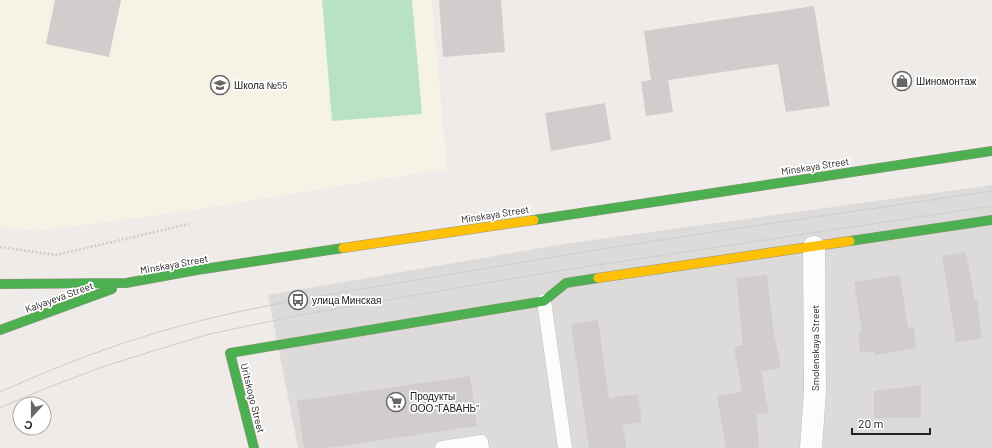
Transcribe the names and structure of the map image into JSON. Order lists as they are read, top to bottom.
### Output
{
  "streets": {
    "main road": ["Minskaya Street", "Kalyayeva Street", "Uritskogo Street"],
    "street": ["Smolenskaya Street"]
  },
  "crossings": [
    ["Minskaya Street", "Kalyayeva Street"]
  ],
  "places": {
    "shop": ["Шиномонтаж"],
    "school or university": ["Школа №55"],
    "bus stop": ["улица Минская"],
    "supermarket": ["Продукты ООО \"ГАВАНЬ\""]
  },
  "scale_bar": "20 m",
  "north": "bottom"
}
